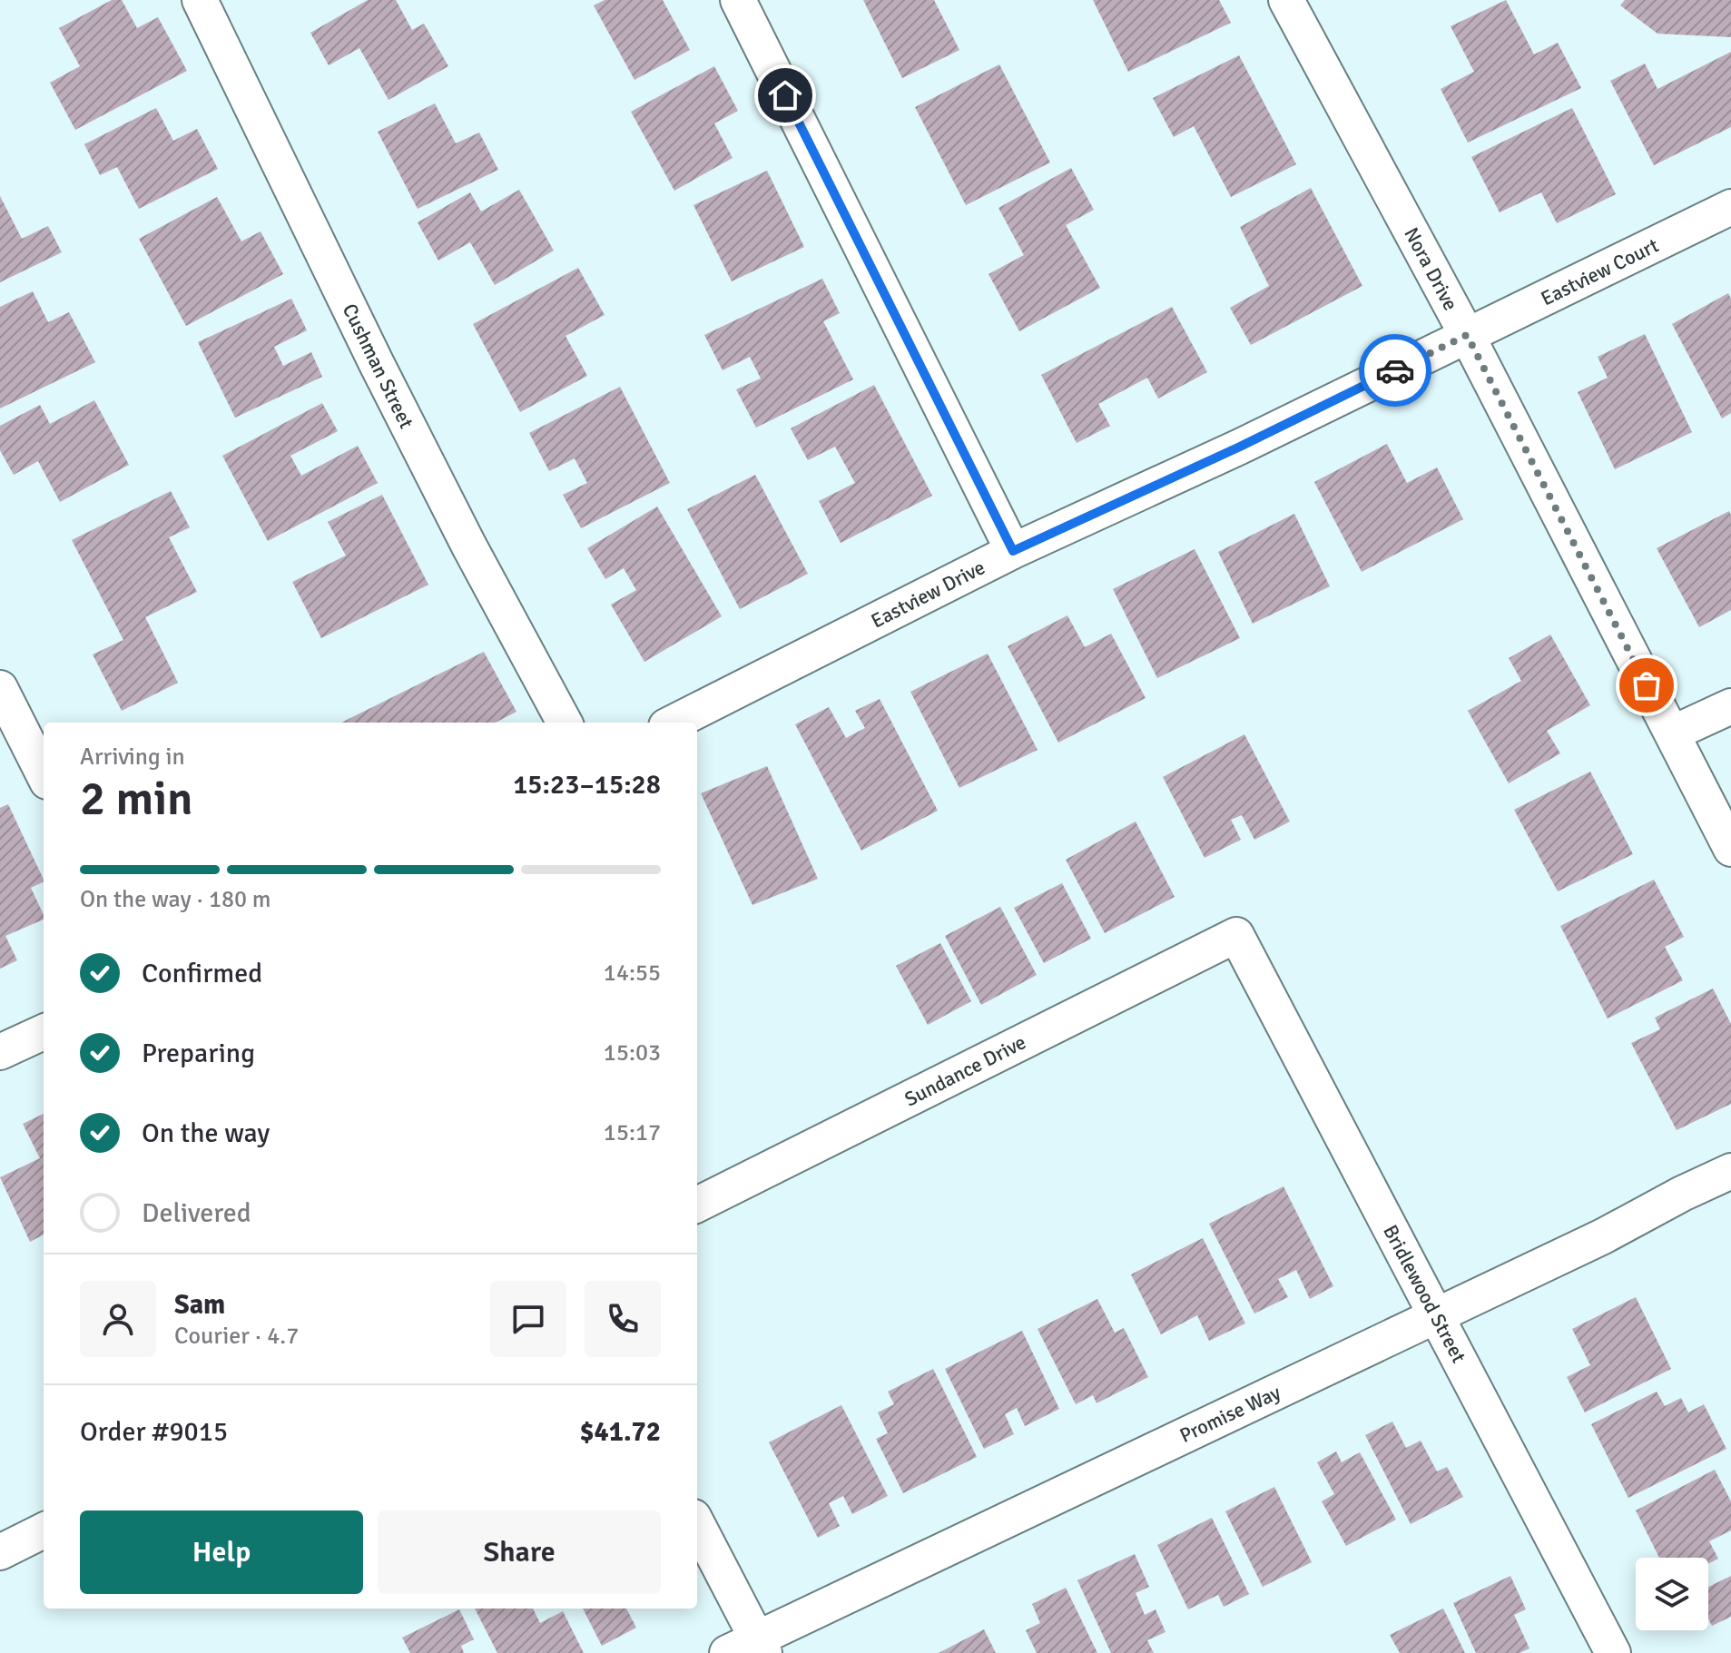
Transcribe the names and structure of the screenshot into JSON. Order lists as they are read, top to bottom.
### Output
{
  "streets": {
    "street": [
      "Nora Drive",
      "Eastview Court",
      "Cushman Street",
      "Eastview Drive",
      "Sundance Drive",
      "Bridlewood Street",
      "Promise Way"
    ]
  },
  "crossings": [
    ["Nora Drive", "Eastview Court"],
    ["Nora Drive", "Eastview Drive"],
    ["Eastview Court", "Eastview Drive"],
    ["Sundance Drive", "Bridlewood Street"],
    ["Bridlewood Street", "Promise Way"]
  ],
  "page": {
    "heading": ["2 min", "Arriving in", "15:23–15:28"],
    "panel": [
      "Sam",
      "Courier · 4.7",
      "Order #9015",
      "$41.72"
    ],
    "bar": "On the way · 180 m",
    "list": [
      ["Confirmed", "14:55"],
      ["Preparing", "15:03"],
      ["On the way", "15:17"],
      "Delivered"
    ],
    "buttons": ["Help", "Share"]
  }
}
